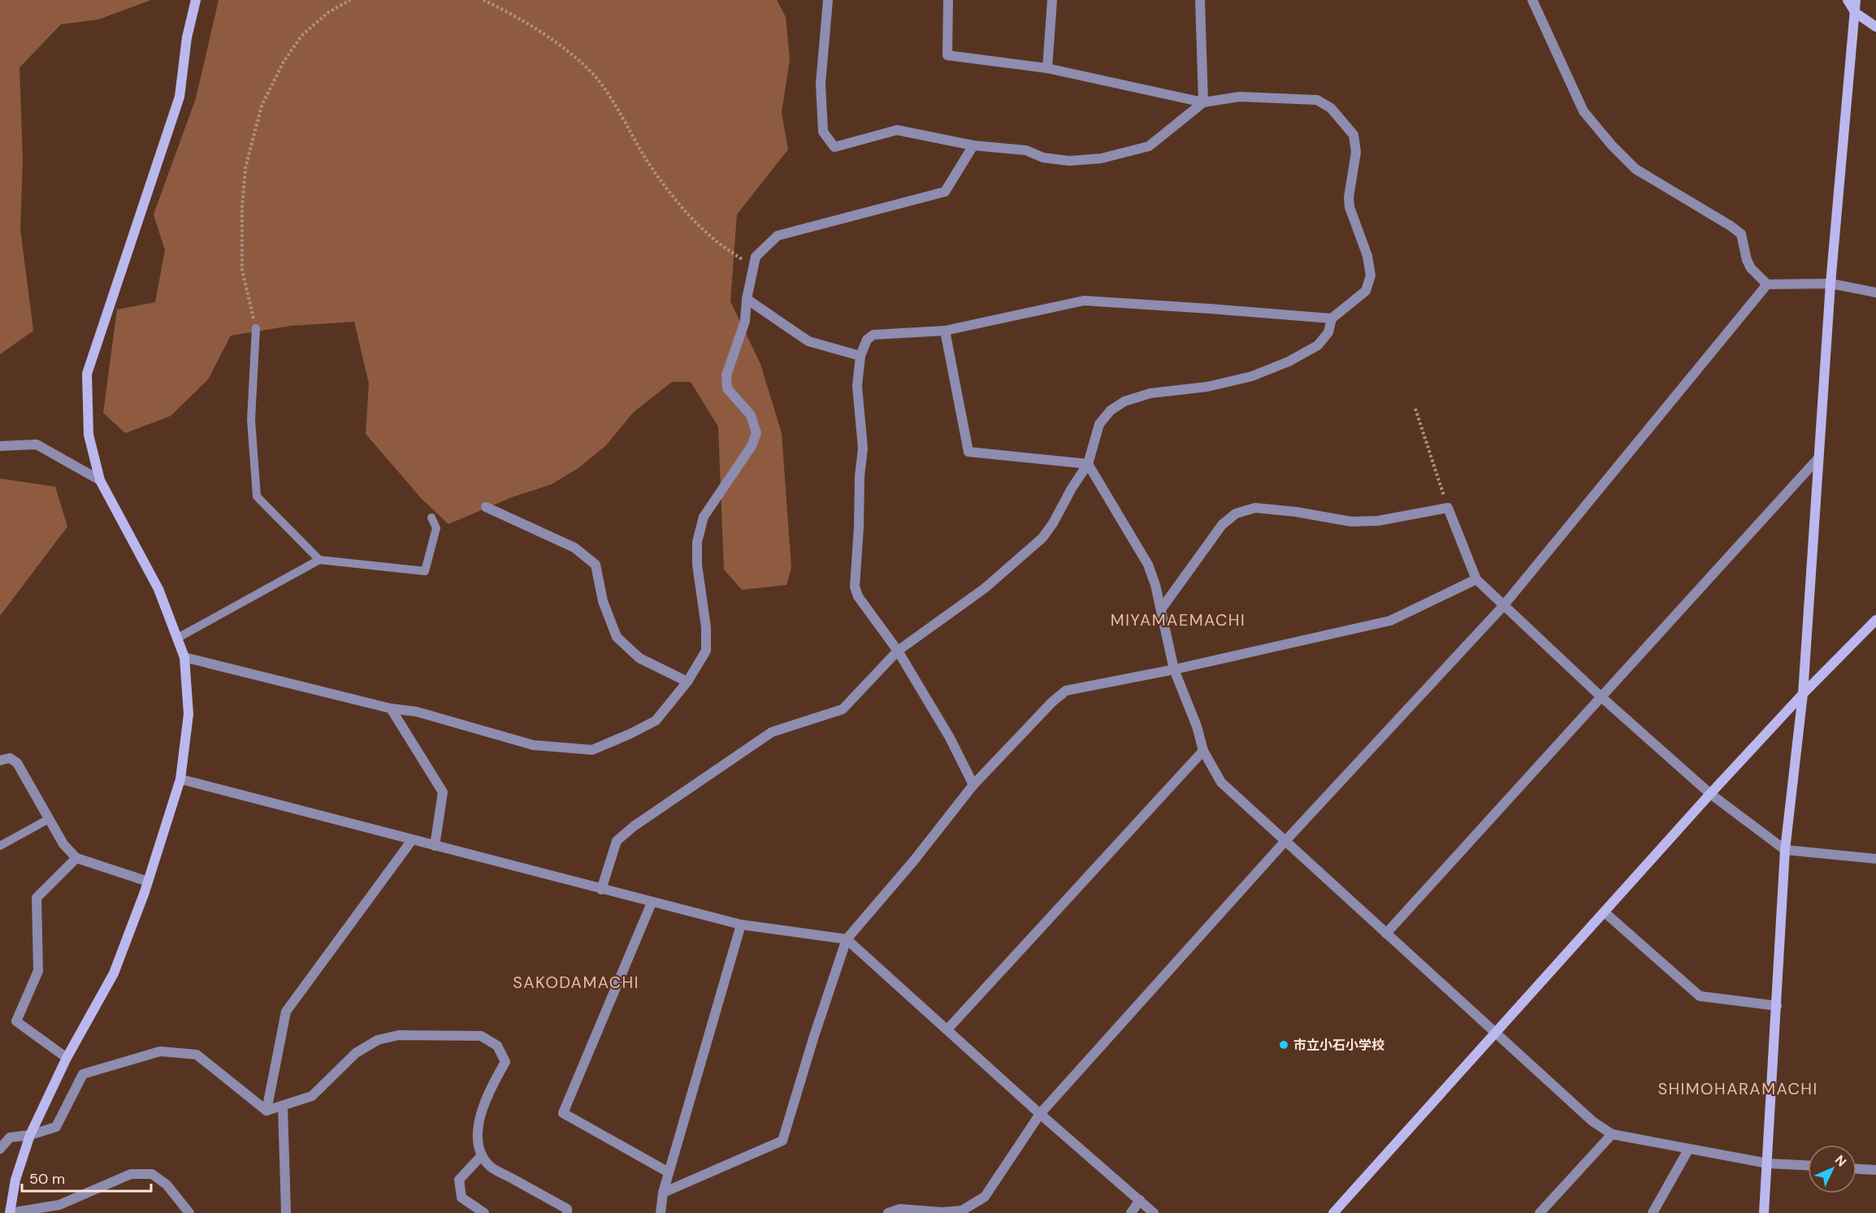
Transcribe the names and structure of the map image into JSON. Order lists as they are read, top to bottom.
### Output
{
  "districts": ["MIYAMAEMACHI", "SAKODAMACHI", "SHIMOHARAMACHI"],
  "places": ["市立小石小学校"],
  "scale_bar": "50 m",
  "north": "top right"
}
